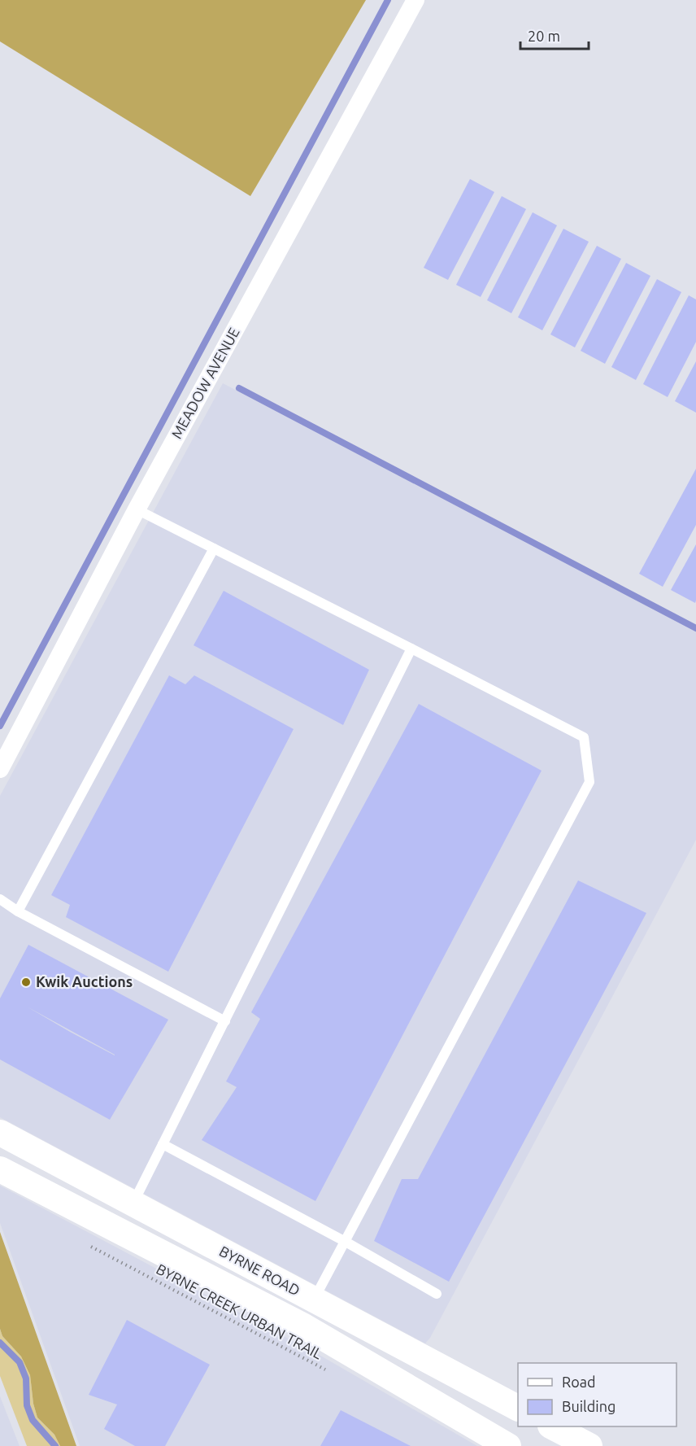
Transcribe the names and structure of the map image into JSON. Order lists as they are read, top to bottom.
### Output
{
  "streets": {
    "main road": ["BYRNE ROAD"],
    "street": ["MEADOW AVENUE"],
    "path": ["BYRNE CREEK URBAN TRAIL"]
  },
  "places": ["Kwik Auctions"],
  "legend": ["Road", "Building"],
  "scale_bar": "20 m"
}
